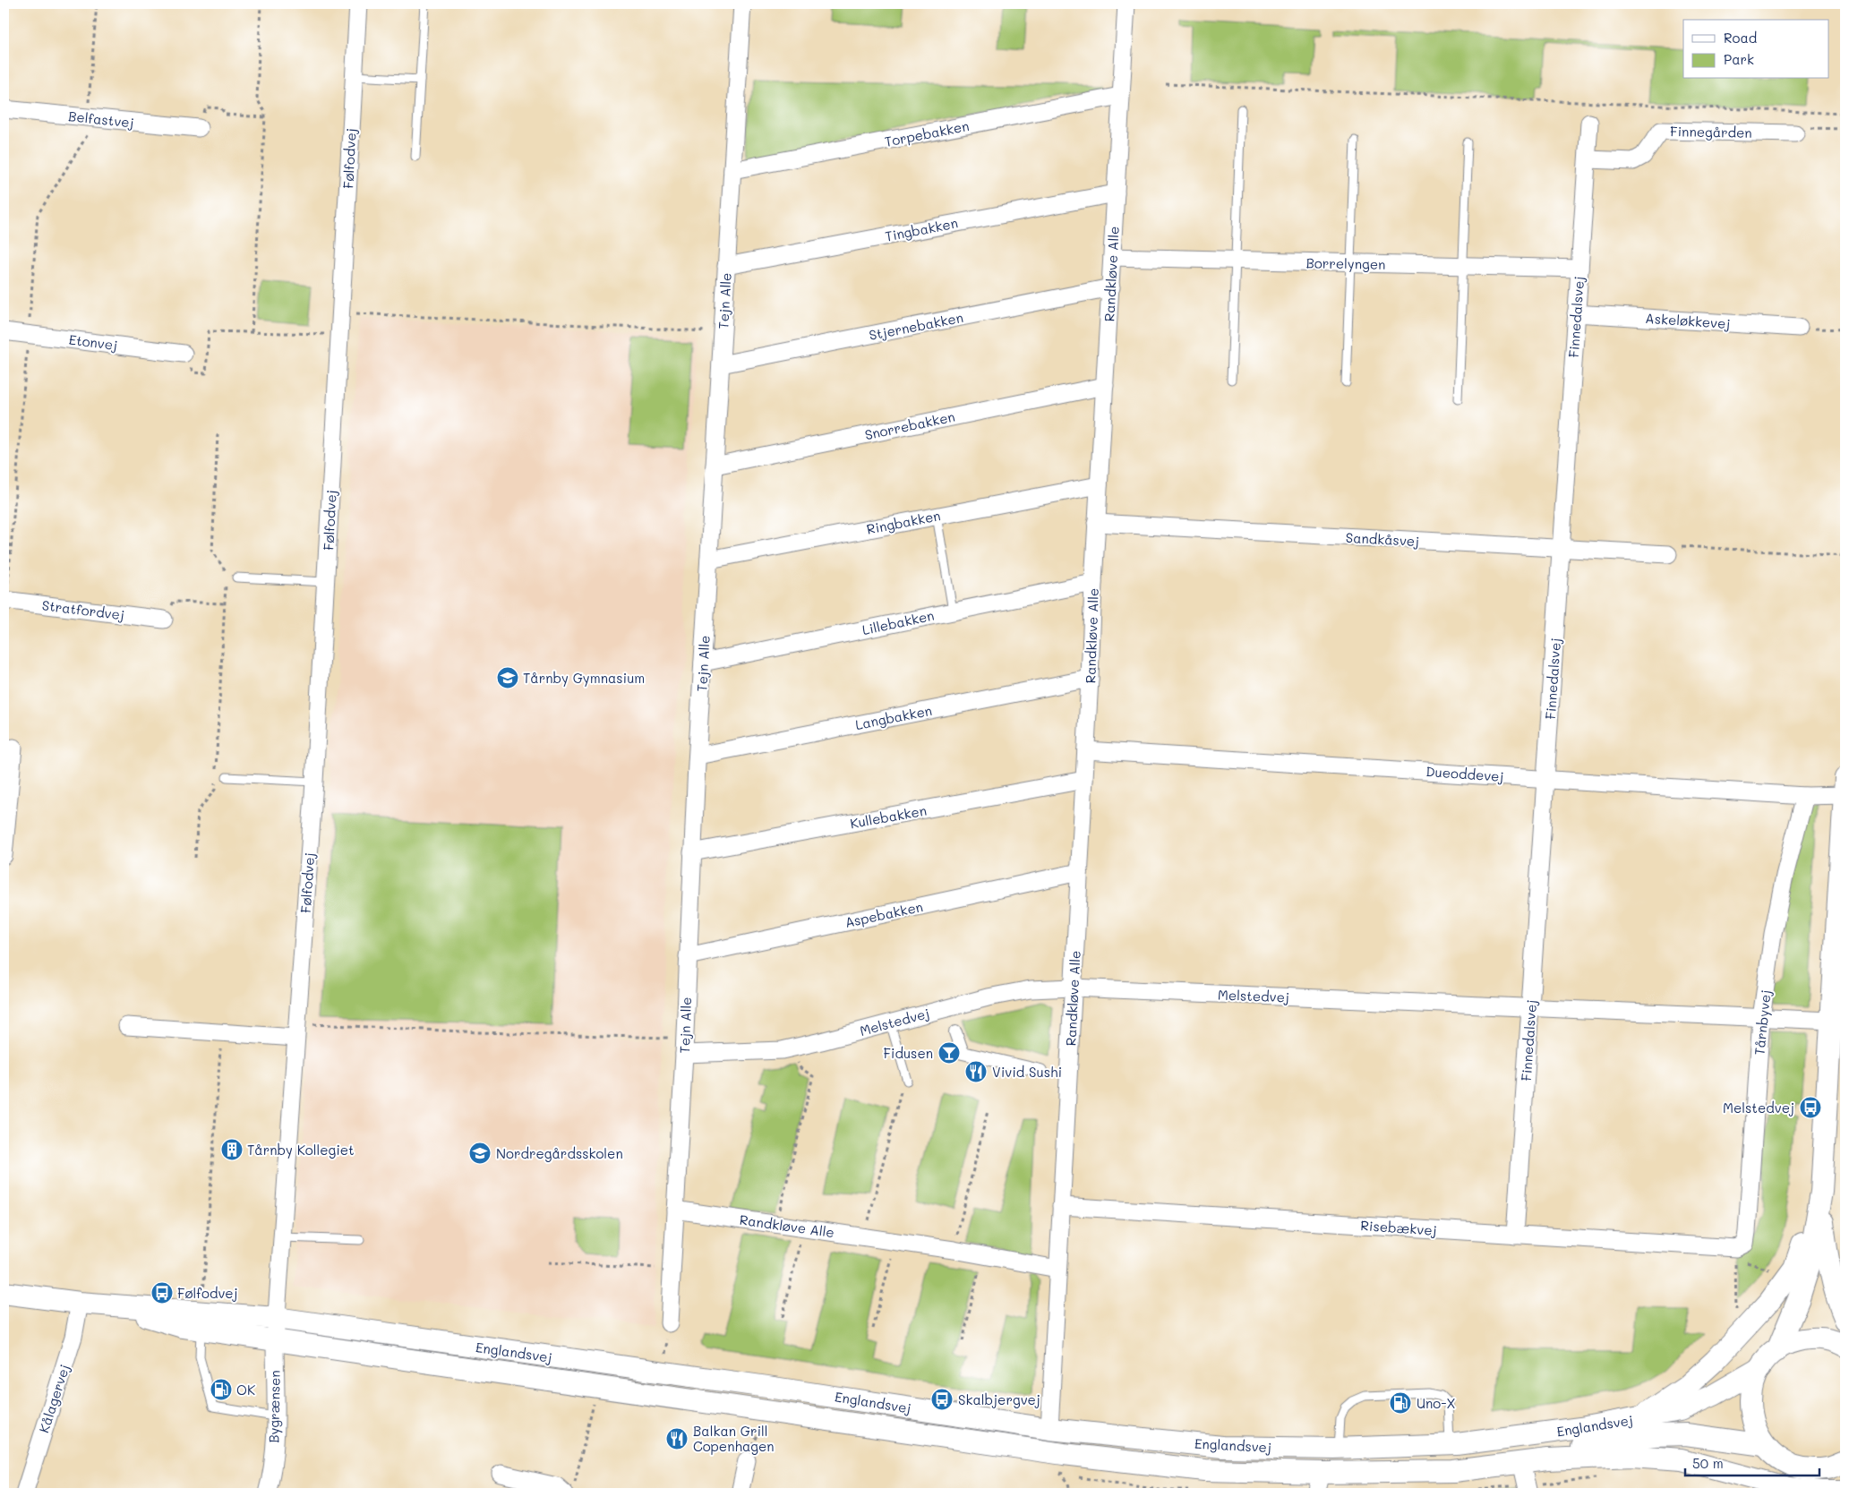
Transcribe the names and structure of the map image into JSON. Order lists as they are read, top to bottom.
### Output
{
  "streets": {
    "street": [
      "Belfastvej",
      "Finnegården",
      "Torpebakken",
      "Følfodvej",
      "Tingbakken",
      "Borrelyngen",
      "Randkløve Alle",
      "Tejn Alle",
      "Finnedalsvej",
      "Askeløkkevej",
      "Stjernebakken",
      "Etonvej",
      "Snorrebakken",
      "Ringbakken",
      "Sandkåsvej",
      "Stratfordvej",
      "Lillebakken",
      "Langbakken",
      "Dueoddevej",
      "Kullebakken",
      "Aspebakken",
      "Melstedvej",
      "Tårnbyvej",
      "Risebækvej",
      "Englandsvej",
      "Kålagervej",
      "Bygrænsen"
    ]
  },
  "crossings": [
    ["Finnegården", "Finnedalsvej"],
    ["Torpebakken", "Randkløve Alle"],
    ["Torpebakken", "Tejn Alle"],
    ["Følfodvej", "Englandsvej"],
    ["Følfodvej", "Bygrænsen"],
    ["Tingbakken", "Randkløve Alle"],
    ["Tingbakken", "Tejn Alle"],
    ["Borrelyngen", "Randkløve Alle"],
    ["Borrelyngen", "Finnedalsvej"],
    ["Randkløve Alle", "Tejn Alle"],
    ["Randkløve Alle", "Stjernebakken"],
    ["Randkløve Alle", "Snorrebakken"],
    ["Randkløve Alle", "Ringbakken"],
    ["Randkløve Alle", "Sandkåsvej"],
    ["Randkløve Alle", "Lillebakken"],
    ["Randkløve Alle", "Langbakken"],
    ["Randkløve Alle", "Dueoddevej"],
    ["Randkløve Alle", "Kullebakken"],
    ["Randkløve Alle", "Aspebakken"],
    ["Randkløve Alle", "Melstedvej"],
    ["Randkløve Alle", "Risebækvej"],
    ["Randkløve Alle", "Englandsvej"],
    ["Tejn Alle", "Stjernebakken"],
    ["Tejn Alle", "Snorrebakken"],
    ["Tejn Alle", "Ringbakken"],
    ["Tejn Alle", "Lillebakken"],
    ["Tejn Alle", "Langbakken"],
    ["Tejn Alle", "Kullebakken"],
    ["Tejn Alle", "Aspebakken"],
    ["Tejn Alle", "Melstedvej"],
    ["Finnedalsvej", "Askeløkkevej"],
    ["Finnedalsvej", "Sandkåsvej"],
    ["Finnedalsvej", "Dueoddevej"],
    ["Finnedalsvej", "Melstedvej"],
    ["Finnedalsvej", "Risebækvej"],
    ["Dueoddevej", "Tårnbyvej"],
    ["Melstedvej", "Tårnbyvej"],
    ["Tårnbyvej", "Risebækvej"],
    ["Englandsvej", "Kålagervej"],
    ["Englandsvej", "Bygrænsen"]
  ],
  "places": {
    "school or university": ["Tårnby Gymnasium", "Nordregårdsskolen"],
    "bar": ["Fidusen"],
    "restaurant": ["Vivid Sushi", "Balkan Grill Copenhagen"],
    "bus stop": ["Melstedvej", "Følfodvej", "Skalbjergvej"],
    "building": ["Tårnby Kollegiet"],
    "fuel station": ["OK", "Uno-X"]
  },
  "legend": ["Road", "Park"],
  "scale_bar": "50 m"
}
